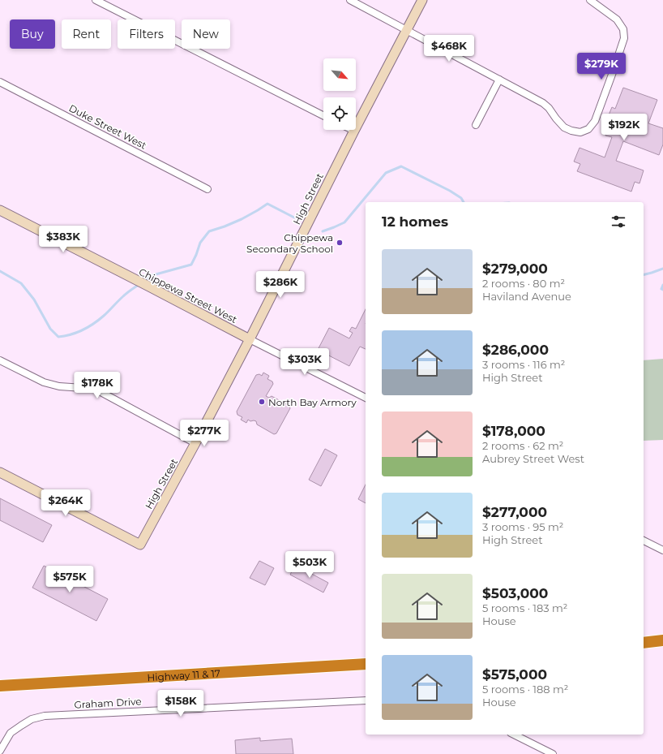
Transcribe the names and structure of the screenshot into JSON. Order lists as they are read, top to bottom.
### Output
{
  "streets": {
    "highway": ["Highway 11 & 17"],
    "street": [
      "Duke Street West",
      "High Street",
      "Chippewa Street West",
      "Graham Drive"
    ]
  },
  "crossings": [
    ["High Street", "Chippewa Street West"]
  ],
  "places": ["Chippewa Secondary School", "North Bay Armory"],
  "north": "bottom right",
  "page": {
    "chip": [
      "Buy",
      "Rent",
      "Filters",
      "New"
    ],
    "price": [
      "$468K",
      "$279K",
      "$192K",
      "$383K",
      "$286K",
      "$303K",
      "$178K",
      "$277K",
      "$264K",
      "$503K",
      "$575K",
      "$158K"
    ],
    "heading": "12 homes",
    "list": [
      {
        "name": "$279,000",
        "note": "2 rooms · 80 m² · Haviland Avenue"
      },
      {
        "name": "$286,000",
        "note": "3 rooms · 116 m² · High Street"
      },
      {
        "name": "$178,000",
        "note": "2 rooms · 62 m² · Aubrey Street West"
      },
      {
        "name": "$277,000",
        "note": "3 rooms · 95 m² · High Street"
      },
      {
        "name": "$503,000",
        "note": "5 rooms · 183 m² · House"
      },
      {
        "name": "$575,000",
        "note": "5 rooms · 188 m² · House"
      }
    ]
  }
}
